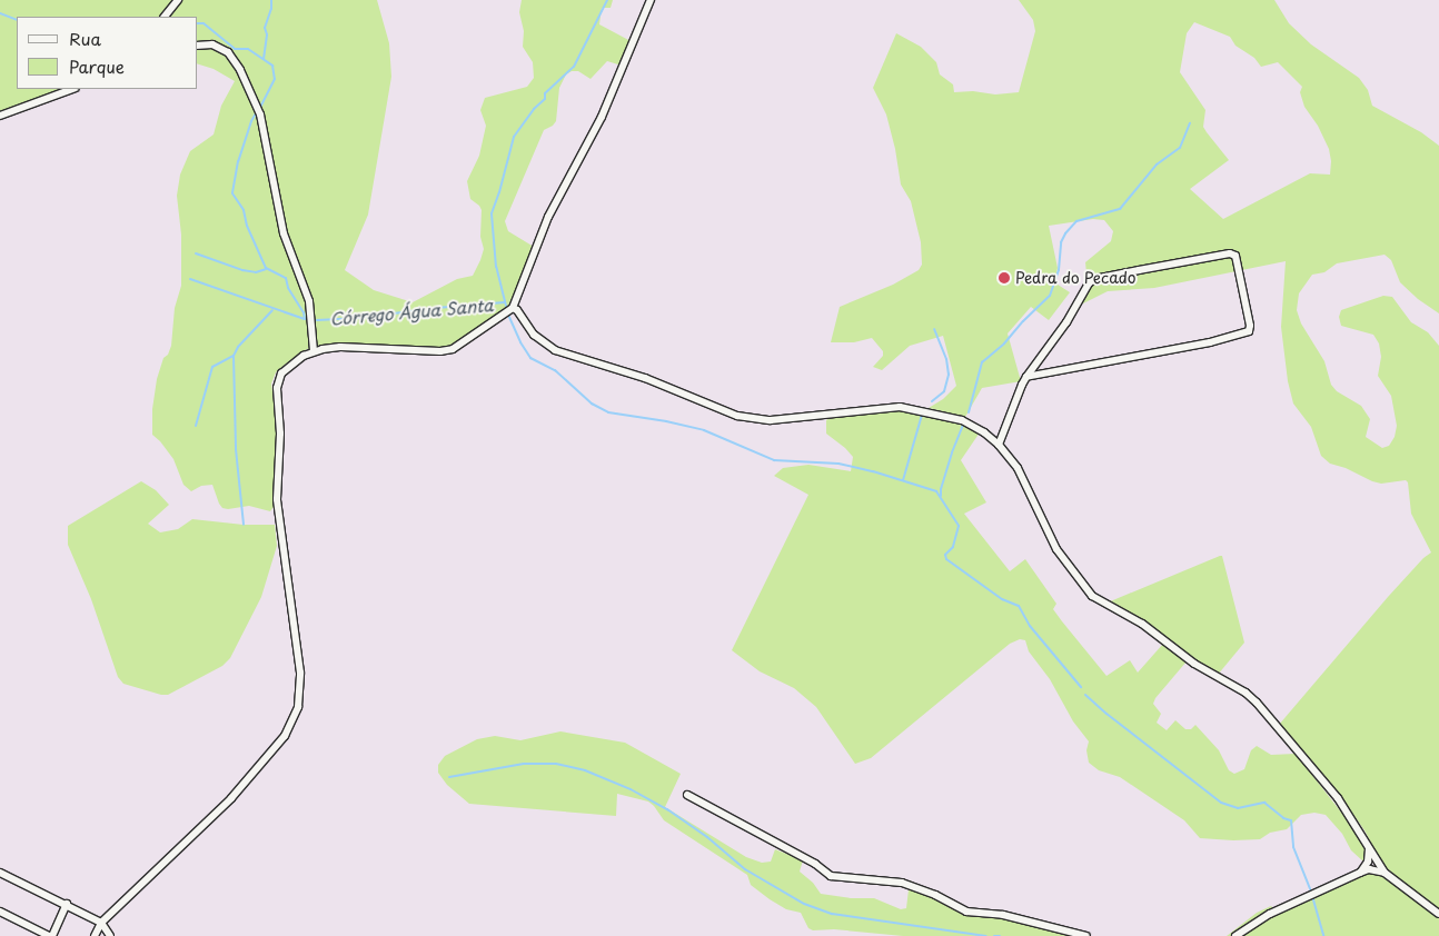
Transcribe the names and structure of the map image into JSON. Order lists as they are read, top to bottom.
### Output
{
  "water": ["Córrego Água Santa"],
  "places": ["Pedra do Pecado"],
  "legend": ["Rua", "Parque"]
}
